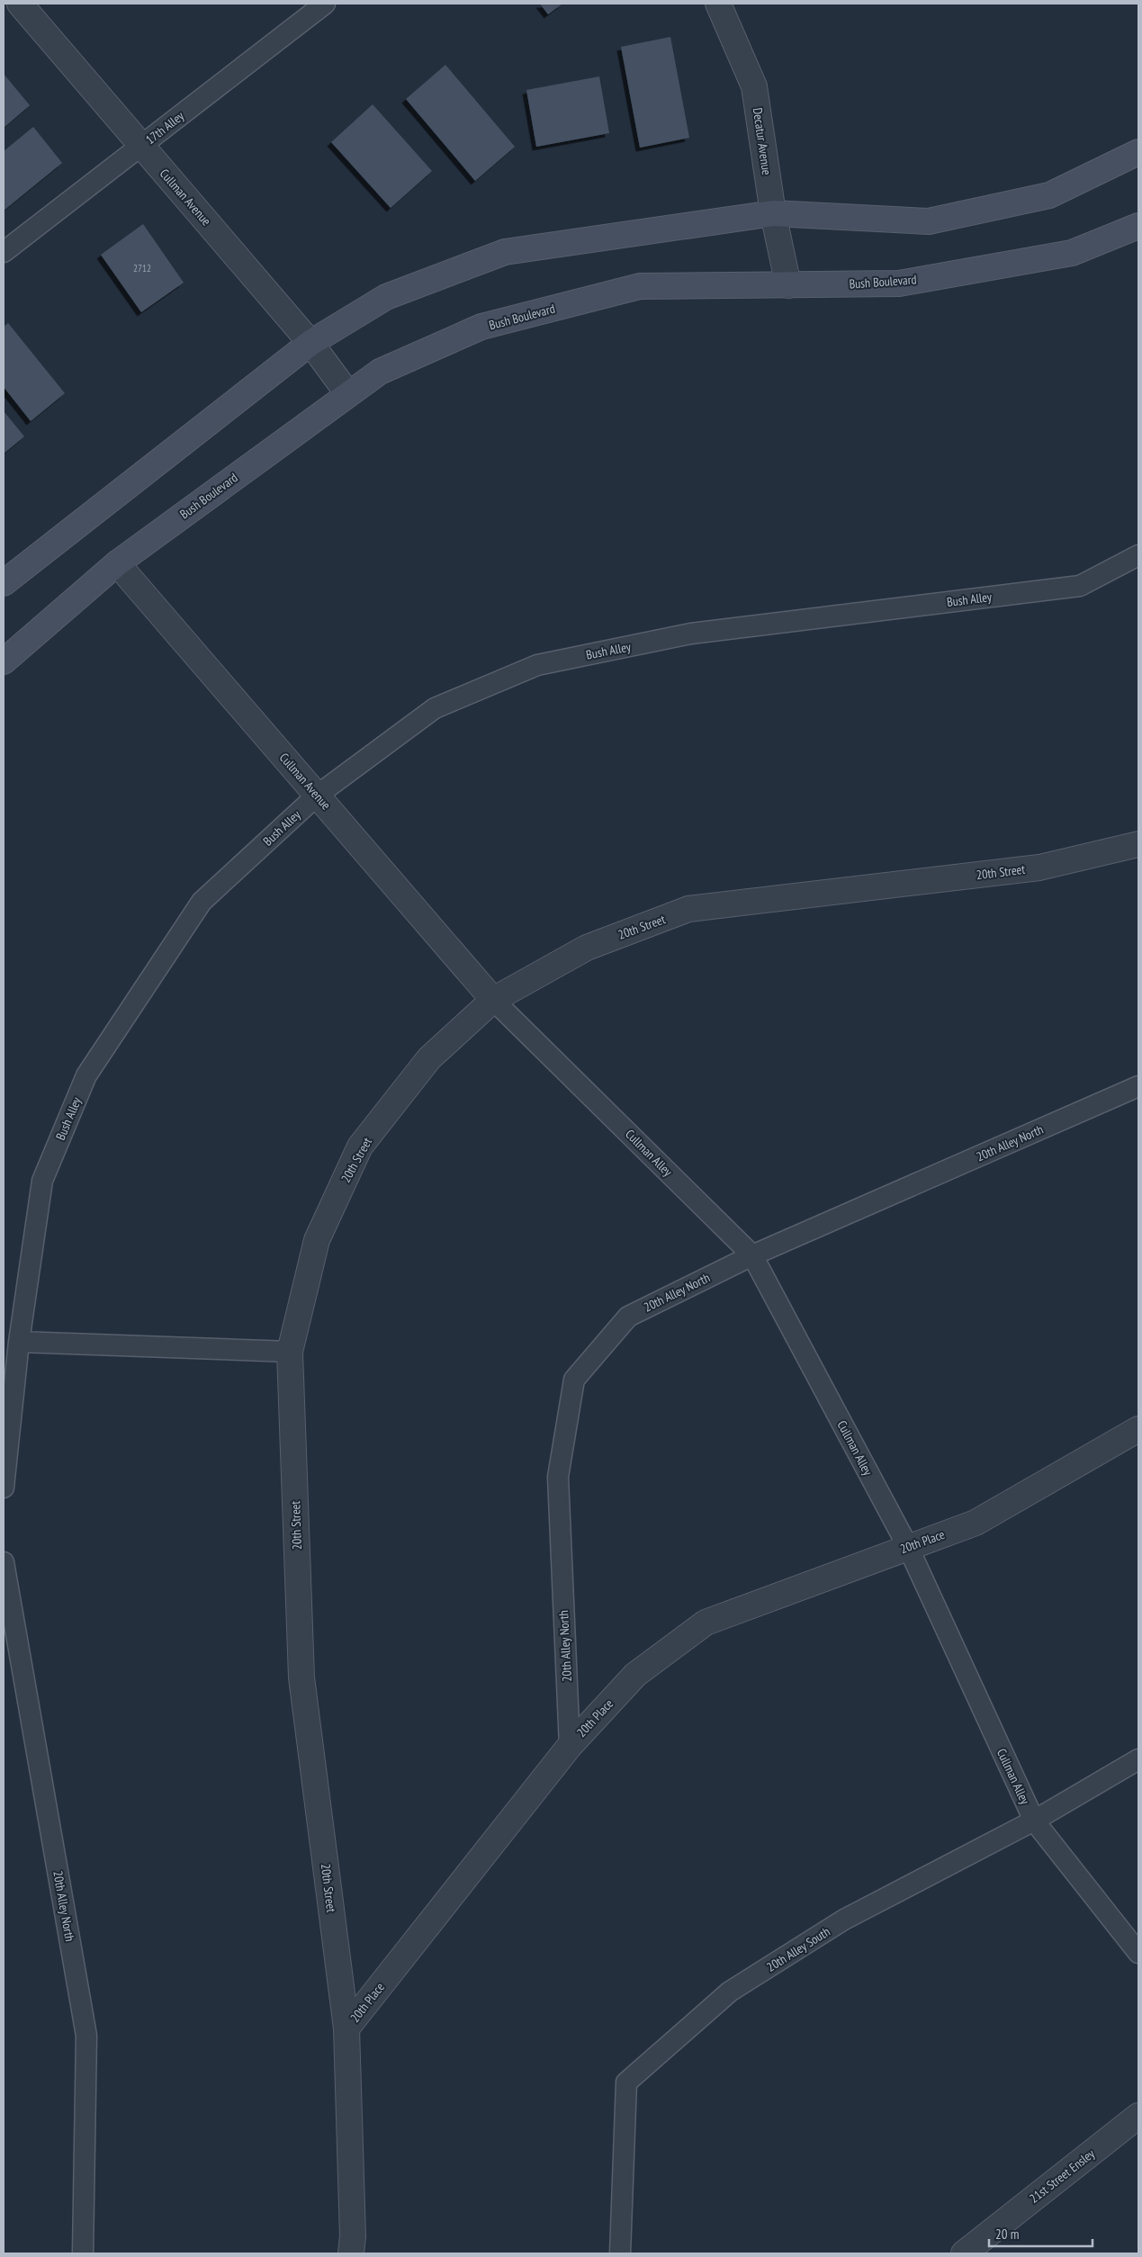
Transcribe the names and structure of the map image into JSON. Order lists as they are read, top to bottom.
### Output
{
  "streets": {
    "main road": ["Bush Boulevard"],
    "street": [
      "Decatur Avenue",
      "Cullman Avenue",
      "20th Street",
      "20th Place",
      "21st Street Ensley"
    ],
    "lane": [
      "17th Alley",
      "Bush Alley",
      "20th Alley North",
      "Cullman Alley",
      "20th Alley South"
    ]
  },
  "crossings": [
    ["17th Alley", "Cullman Avenue"],
    ["Decatur Avenue", "Bush Boulevard"],
    ["Cullman Avenue", "Bush Boulevard"],
    ["Cullman Avenue", "Bush Alley"],
    ["Cullman Avenue", "20th Street"],
    ["Cullman Avenue", "Cullman Alley"],
    ["20th Street", "Cullman Alley"],
    ["20th Street", "20th Place"],
    ["20th Alley North", "Cullman Alley"],
    ["20th Alley North", "20th Place"],
    ["Cullman Alley", "20th Place"],
    ["Cullman Alley", "20th Alley South"]
  ],
  "house_numbers": ["2712"],
  "scale_bar": "20 m"
}
